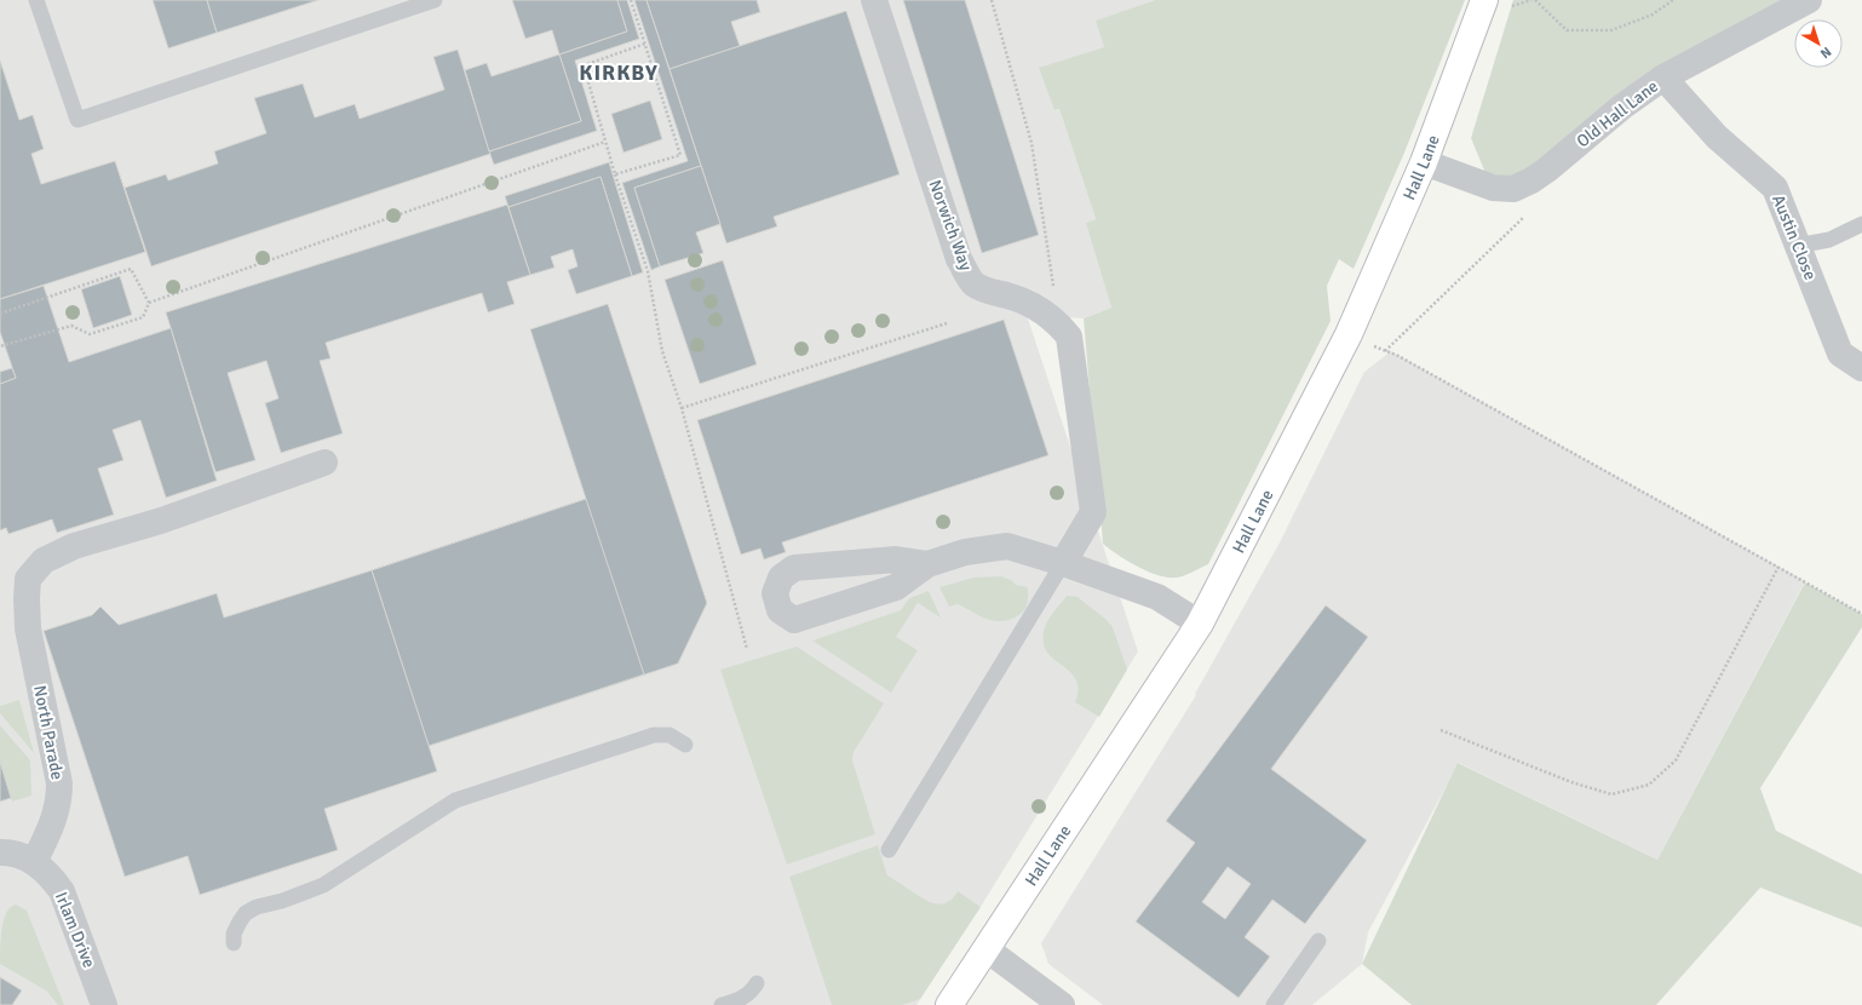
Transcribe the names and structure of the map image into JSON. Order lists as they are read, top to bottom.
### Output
{
  "streets": {
    "main road": ["Hall Lane"],
    "street": [
      "Old Hall Lane",
      "Norwich Way",
      "Austin Close",
      "North Parade",
      "Irlam Drive"
    ]
  },
  "crossings": [
    ["Old Hall Lane", "Hall Lane"],
    ["Old Hall Lane", "Austin Close"],
    ["North Parade", "Irlam Drive"]
  ],
  "districts": ["KIRKBY"],
  "north": "bottom right"
}
